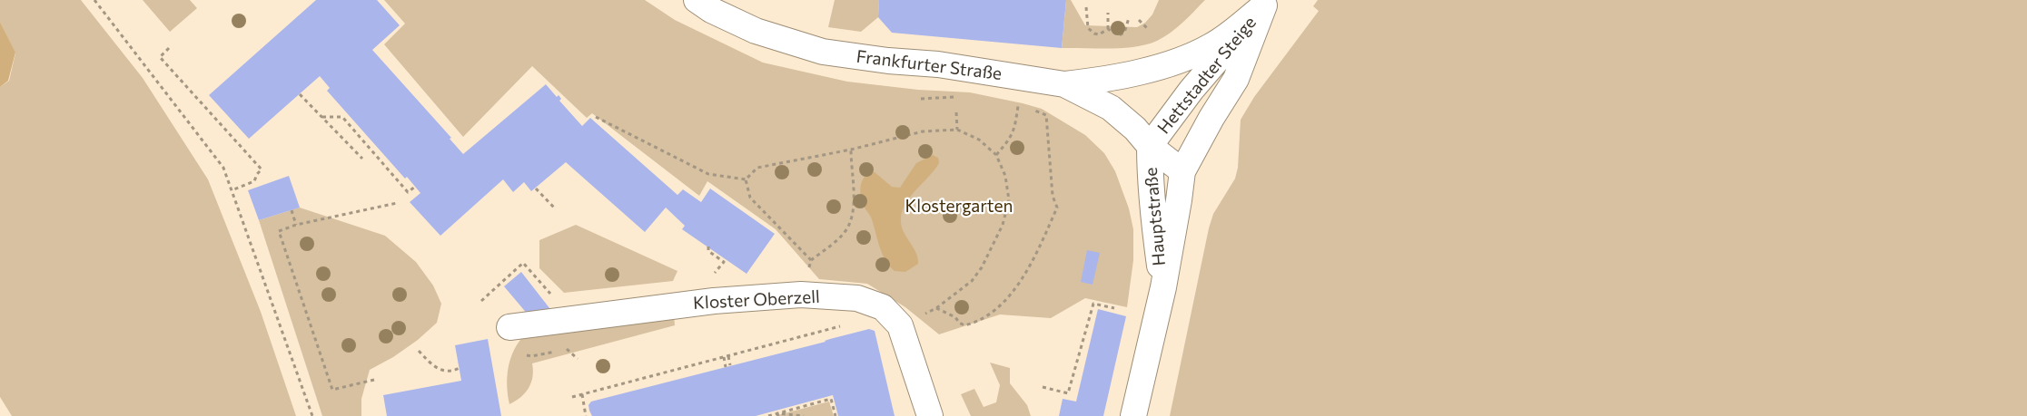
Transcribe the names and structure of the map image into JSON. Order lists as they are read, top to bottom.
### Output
{
  "streets": {
    "main road": [
      "Frankfurter Straße",
      "Hettstadter Steige",
      "Hauptstraße",
      "Kloster Oberzell"
    ]
  },
  "crossings": [
    ["Frankfurter Straße", "Hettstadter Steige"],
    ["Frankfurter Straße", "Hauptstraße"],
    ["Hettstadter Steige", "Hauptstraße"]
  ],
  "parks": ["Klostergarten"]
}
